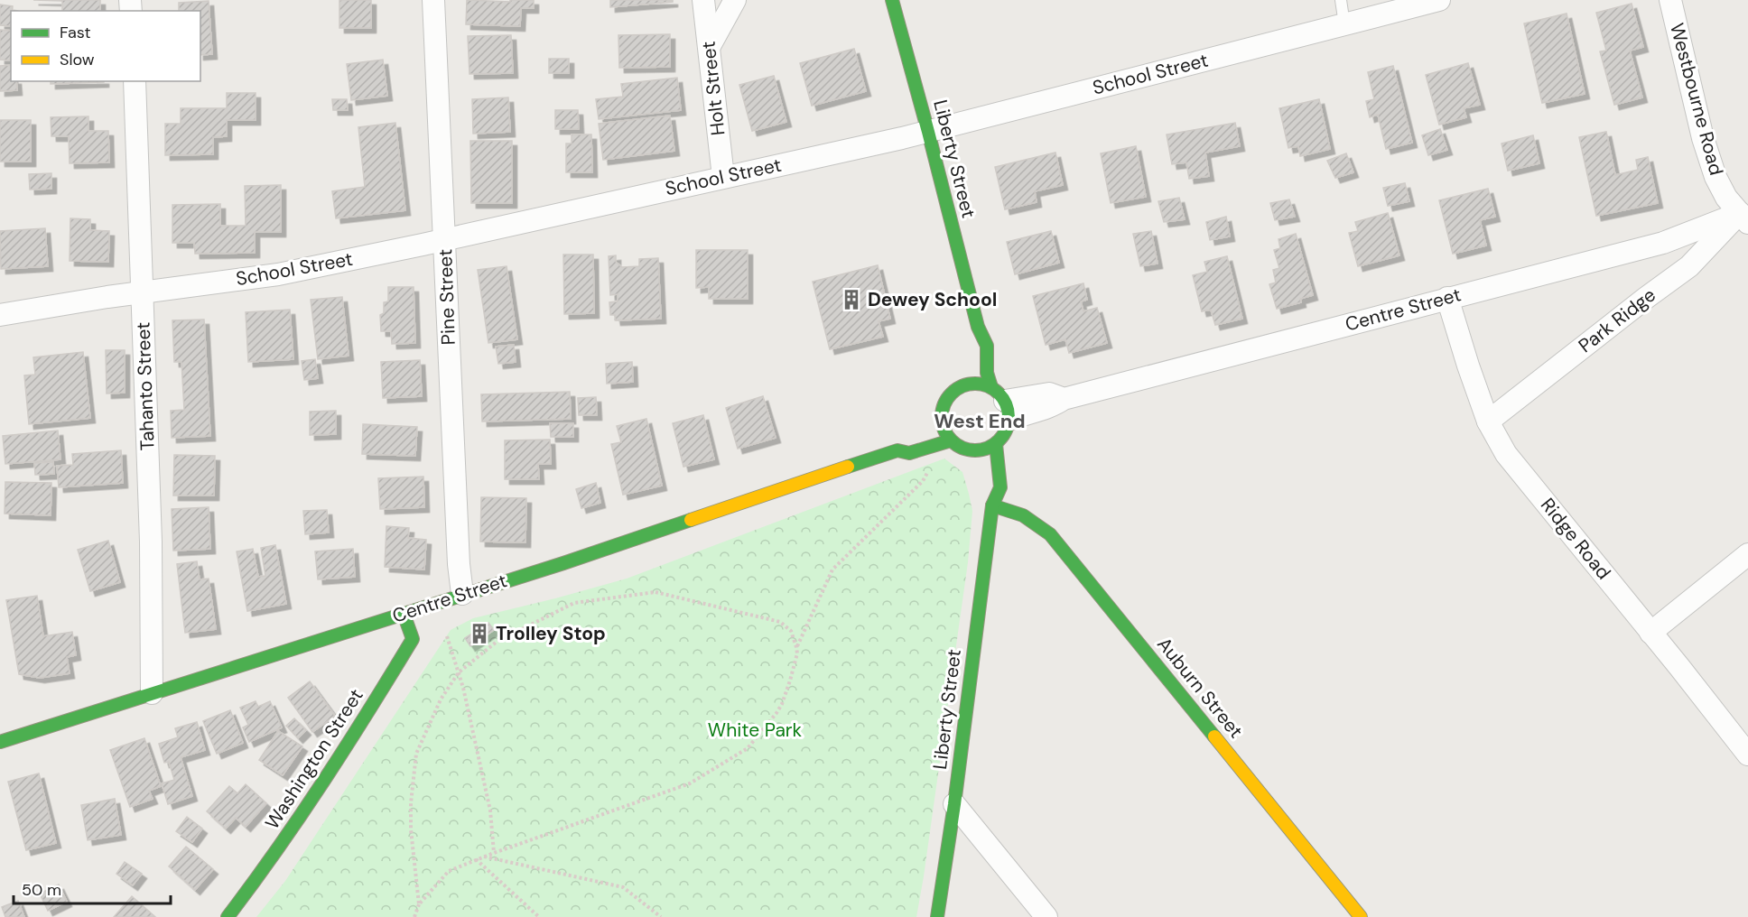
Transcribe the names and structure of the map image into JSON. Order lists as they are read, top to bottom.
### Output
{
  "streets": {
    "street": [
      "School Street",
      "Holt Street",
      "Westbourne Road",
      "Liberty Street",
      "Pine Street",
      "Centre Street",
      "Park Ridge",
      "Tahanto Street",
      "Ridge Road",
      "Auburn Street",
      "Washington Street"
    ]
  },
  "crossings": [
    ["School Street", "Holt Street"],
    ["School Street", "Liberty Street"],
    ["School Street", "Pine Street"],
    ["School Street", "Tahanto Street"],
    ["Westbourne Road", "Centre Street"],
    ["Westbourne Road", "Park Ridge"],
    ["Liberty Street", "Centre Street"],
    ["Liberty Street", "Auburn Street"],
    ["Pine Street", "Centre Street"],
    ["Centre Street", "Park Ridge"],
    ["Centre Street", "Tahanto Street"],
    ["Centre Street", "Ridge Road"],
    ["Centre Street", "Washington Street"],
    ["Park Ridge", "Ridge Road"]
  ],
  "districts": ["West End"],
  "parks": ["White Park"],
  "places": {
    "building": ["Dewey School", "Trolley Stop"]
  },
  "legend": ["Fast", "Slow"],
  "scale_bar": "50 m"
}
